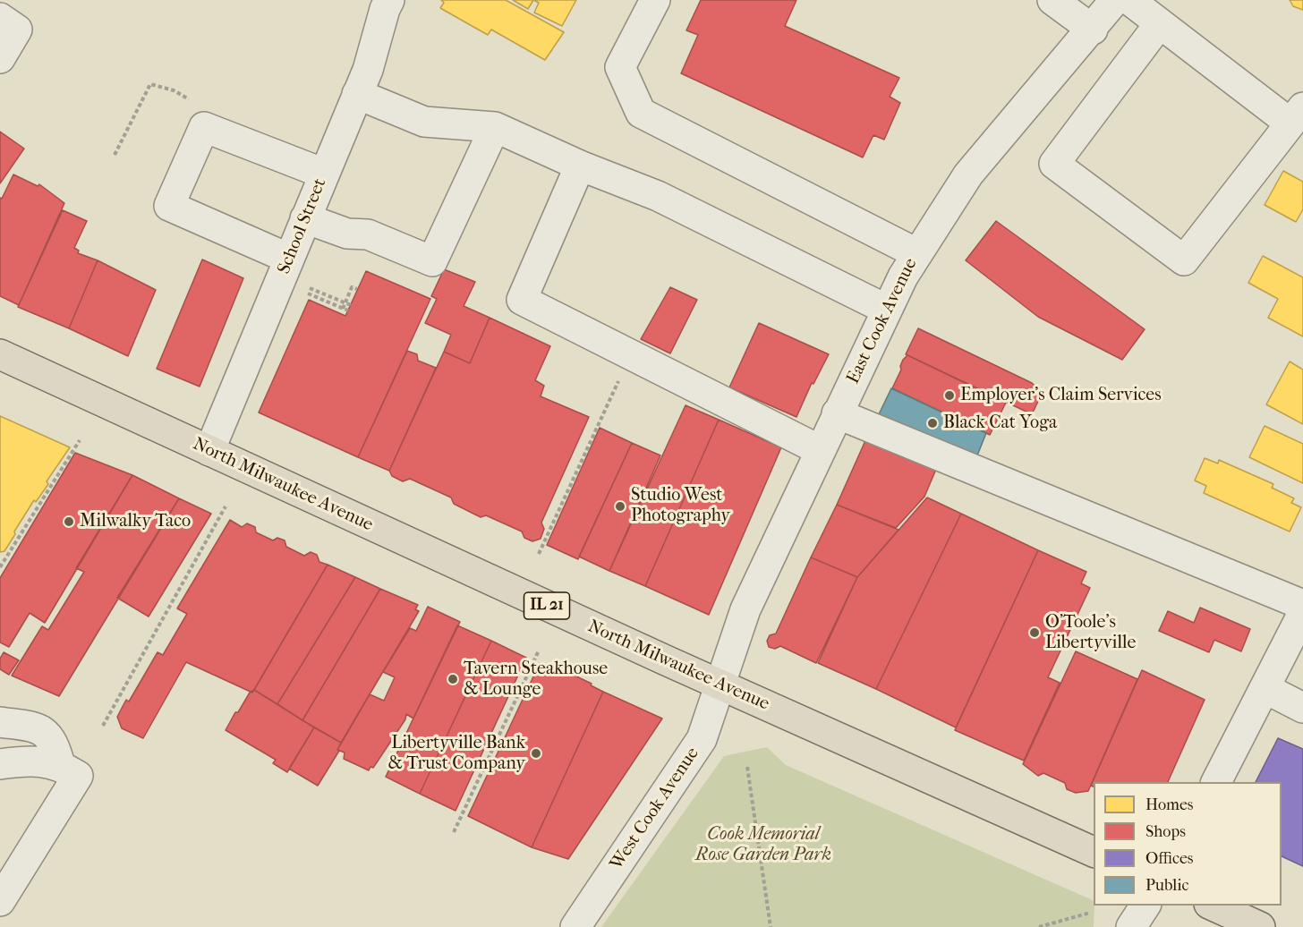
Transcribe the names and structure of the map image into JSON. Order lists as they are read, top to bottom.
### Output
{
  "streets": {
    "main road": ["North Milwaukee Avenue", "IL 21"],
    "street": ["School Street", "East Cook Avenue", "West Cook Avenue"]
  },
  "crossings": [
    ["School Street", "North Milwaukee Avenue"],
    ["East Cook Avenue", "North Milwaukee Avenue"],
    ["East Cook Avenue", "West Cook Avenue"],
    ["North Milwaukee Avenue", "West Cook Avenue"]
  ],
  "parks": ["Cook Memorial Rose Garden Park"],
  "places": [
    "Employer's Claim Services",
    "Black Cat Yoga",
    "Studio West Photography",
    "Milwalky Taco",
    "O'Toole's Libertyville",
    "Tavern Steakhouse & Lounge",
    "Libertyville Bank & Trust Company"
  ],
  "legend": [
    "Homes",
    "Shops",
    "Offices",
    "Public"
  ]
}
